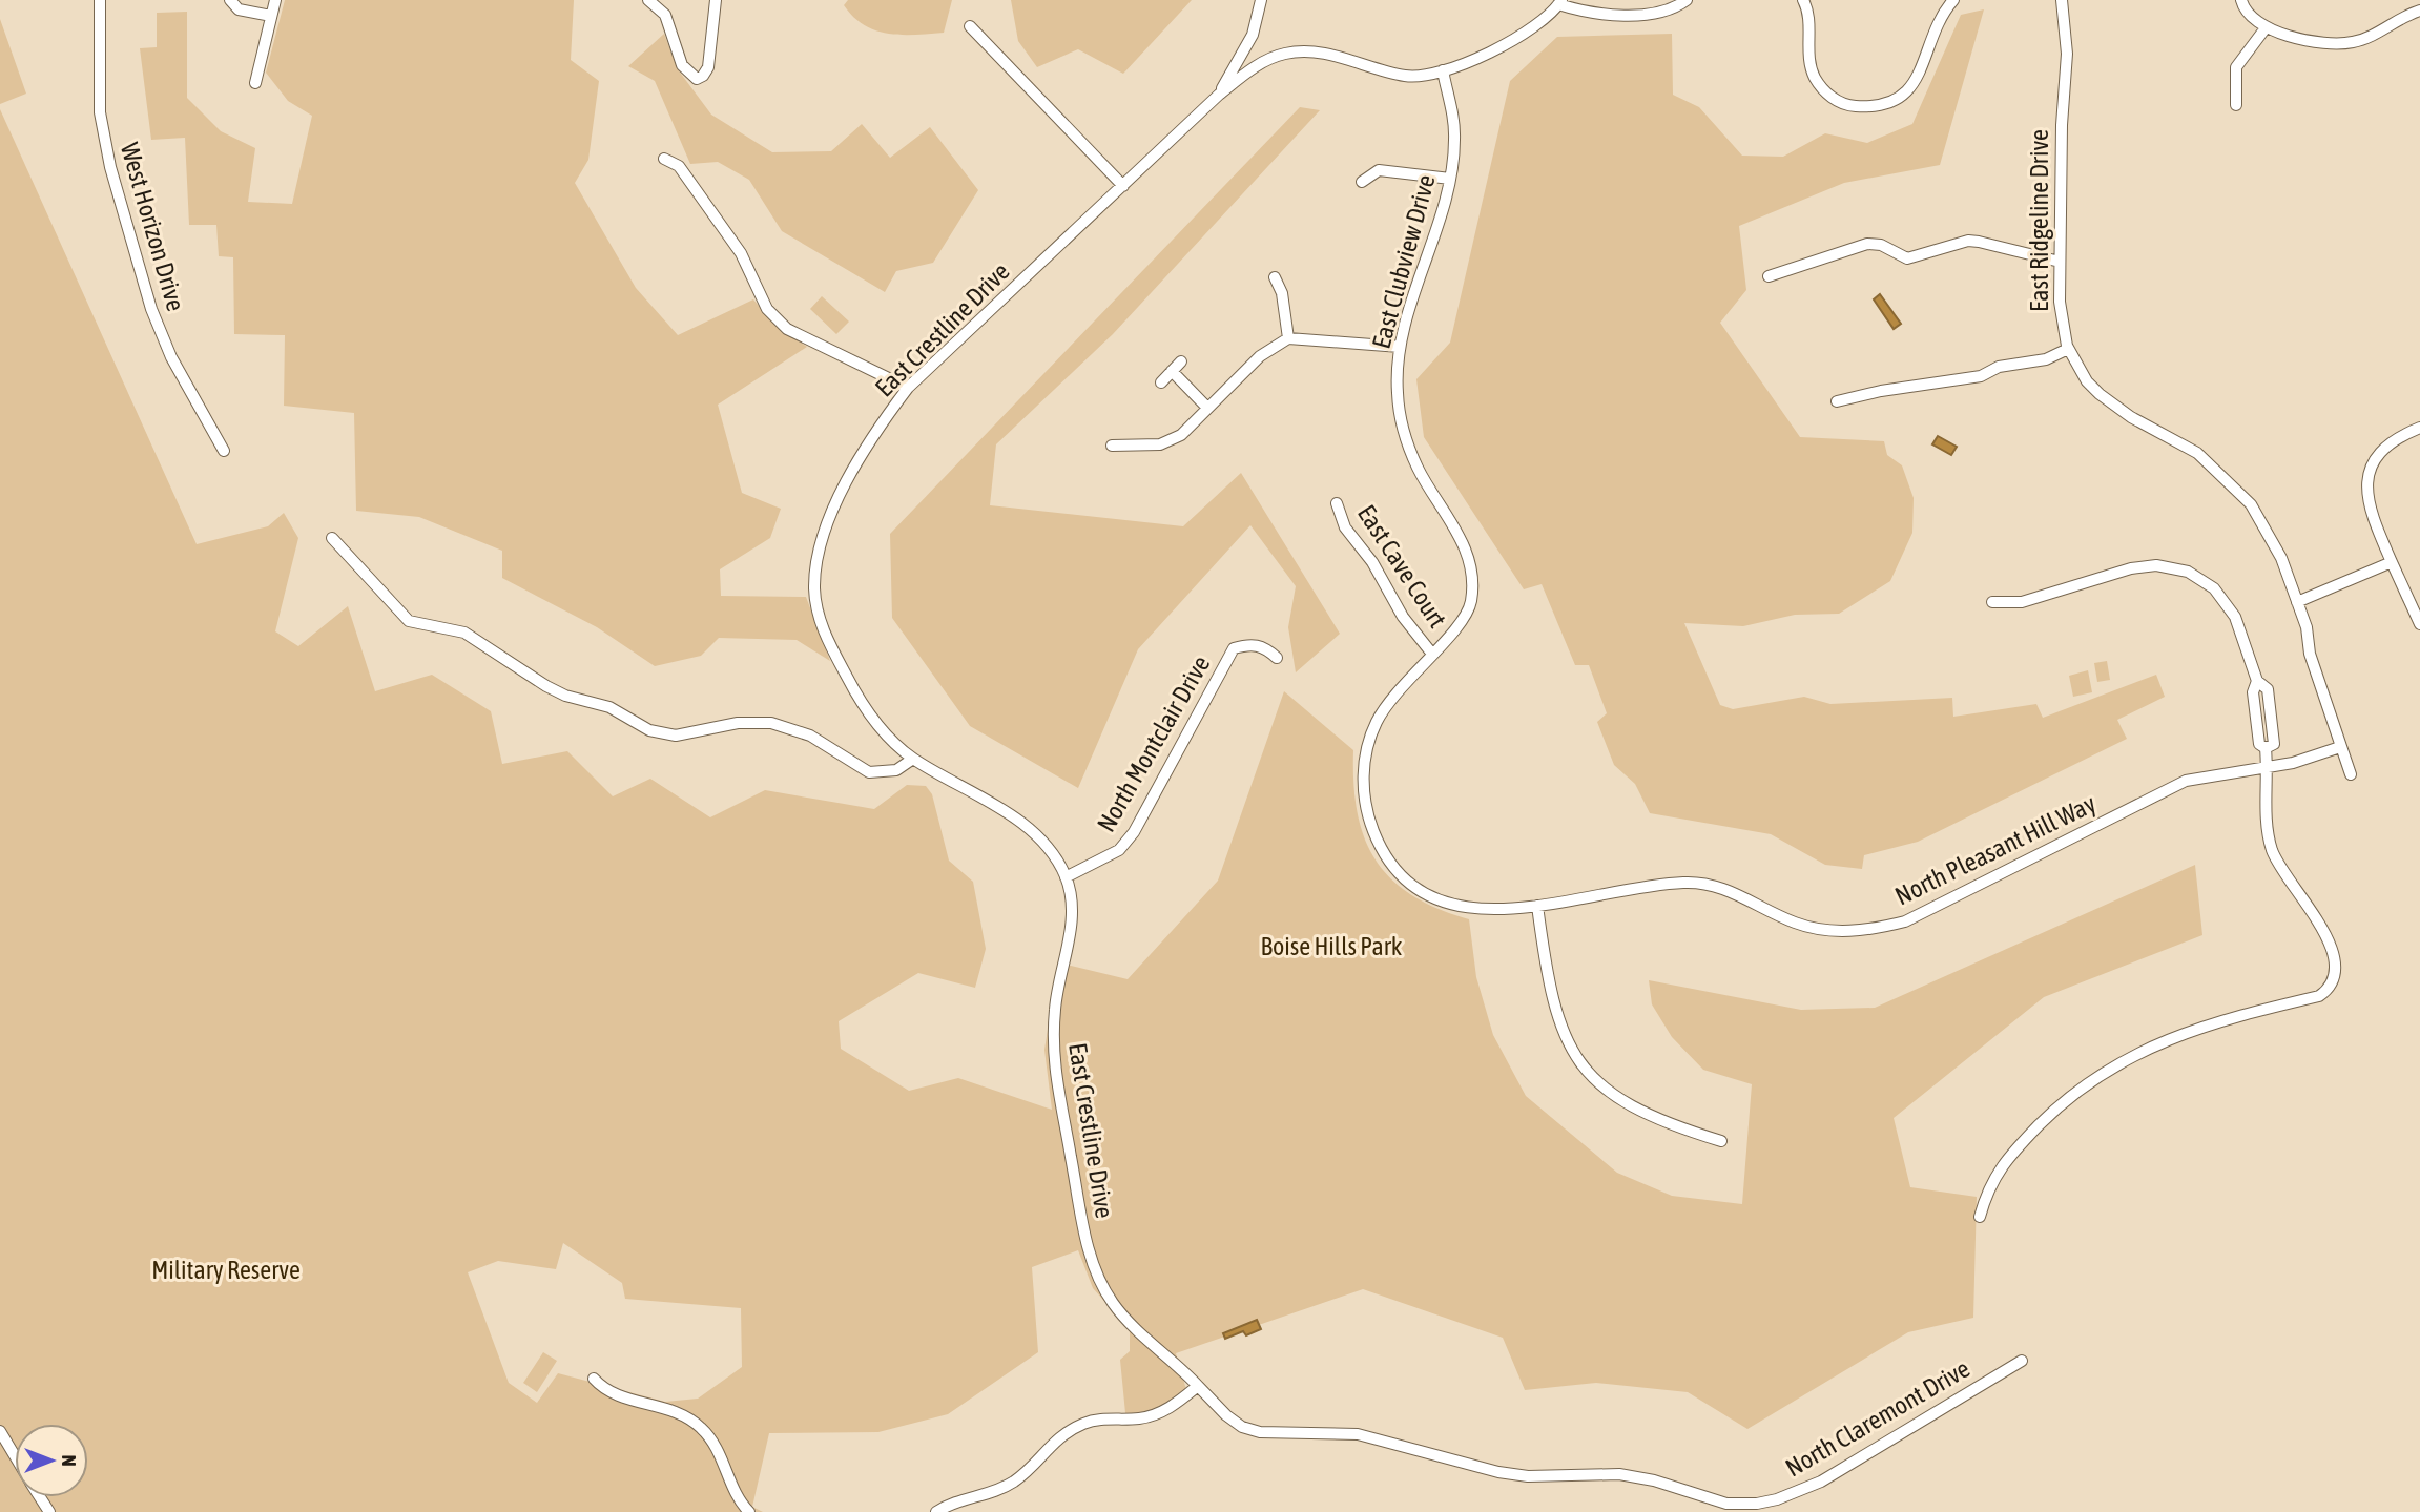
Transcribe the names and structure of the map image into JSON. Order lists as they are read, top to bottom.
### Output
{
  "streets": {
    "street": [
      "East Ridgeline Drive",
      "West Horizon Drive",
      "East Clubview Drive",
      "East Crestline Drive",
      "East Cave Court",
      "North Montclair Drive",
      "North Pleasant Hill Way",
      "North Claremont Drive"
    ]
  },
  "crossings": [
    ["East Ridgeline Drive", "North Pleasant Hill Way"],
    ["East Clubview Drive", "East Cave Court"],
    ["East Clubview Drive", "North Pleasant Hill Way"],
    ["East Crestline Drive", "North Montclair Drive"],
    ["East Crestline Drive", "North Claremont Drive"]
  ],
  "parks": ["Boise Hills Park", "Military Reserve"],
  "north": "right"
}
